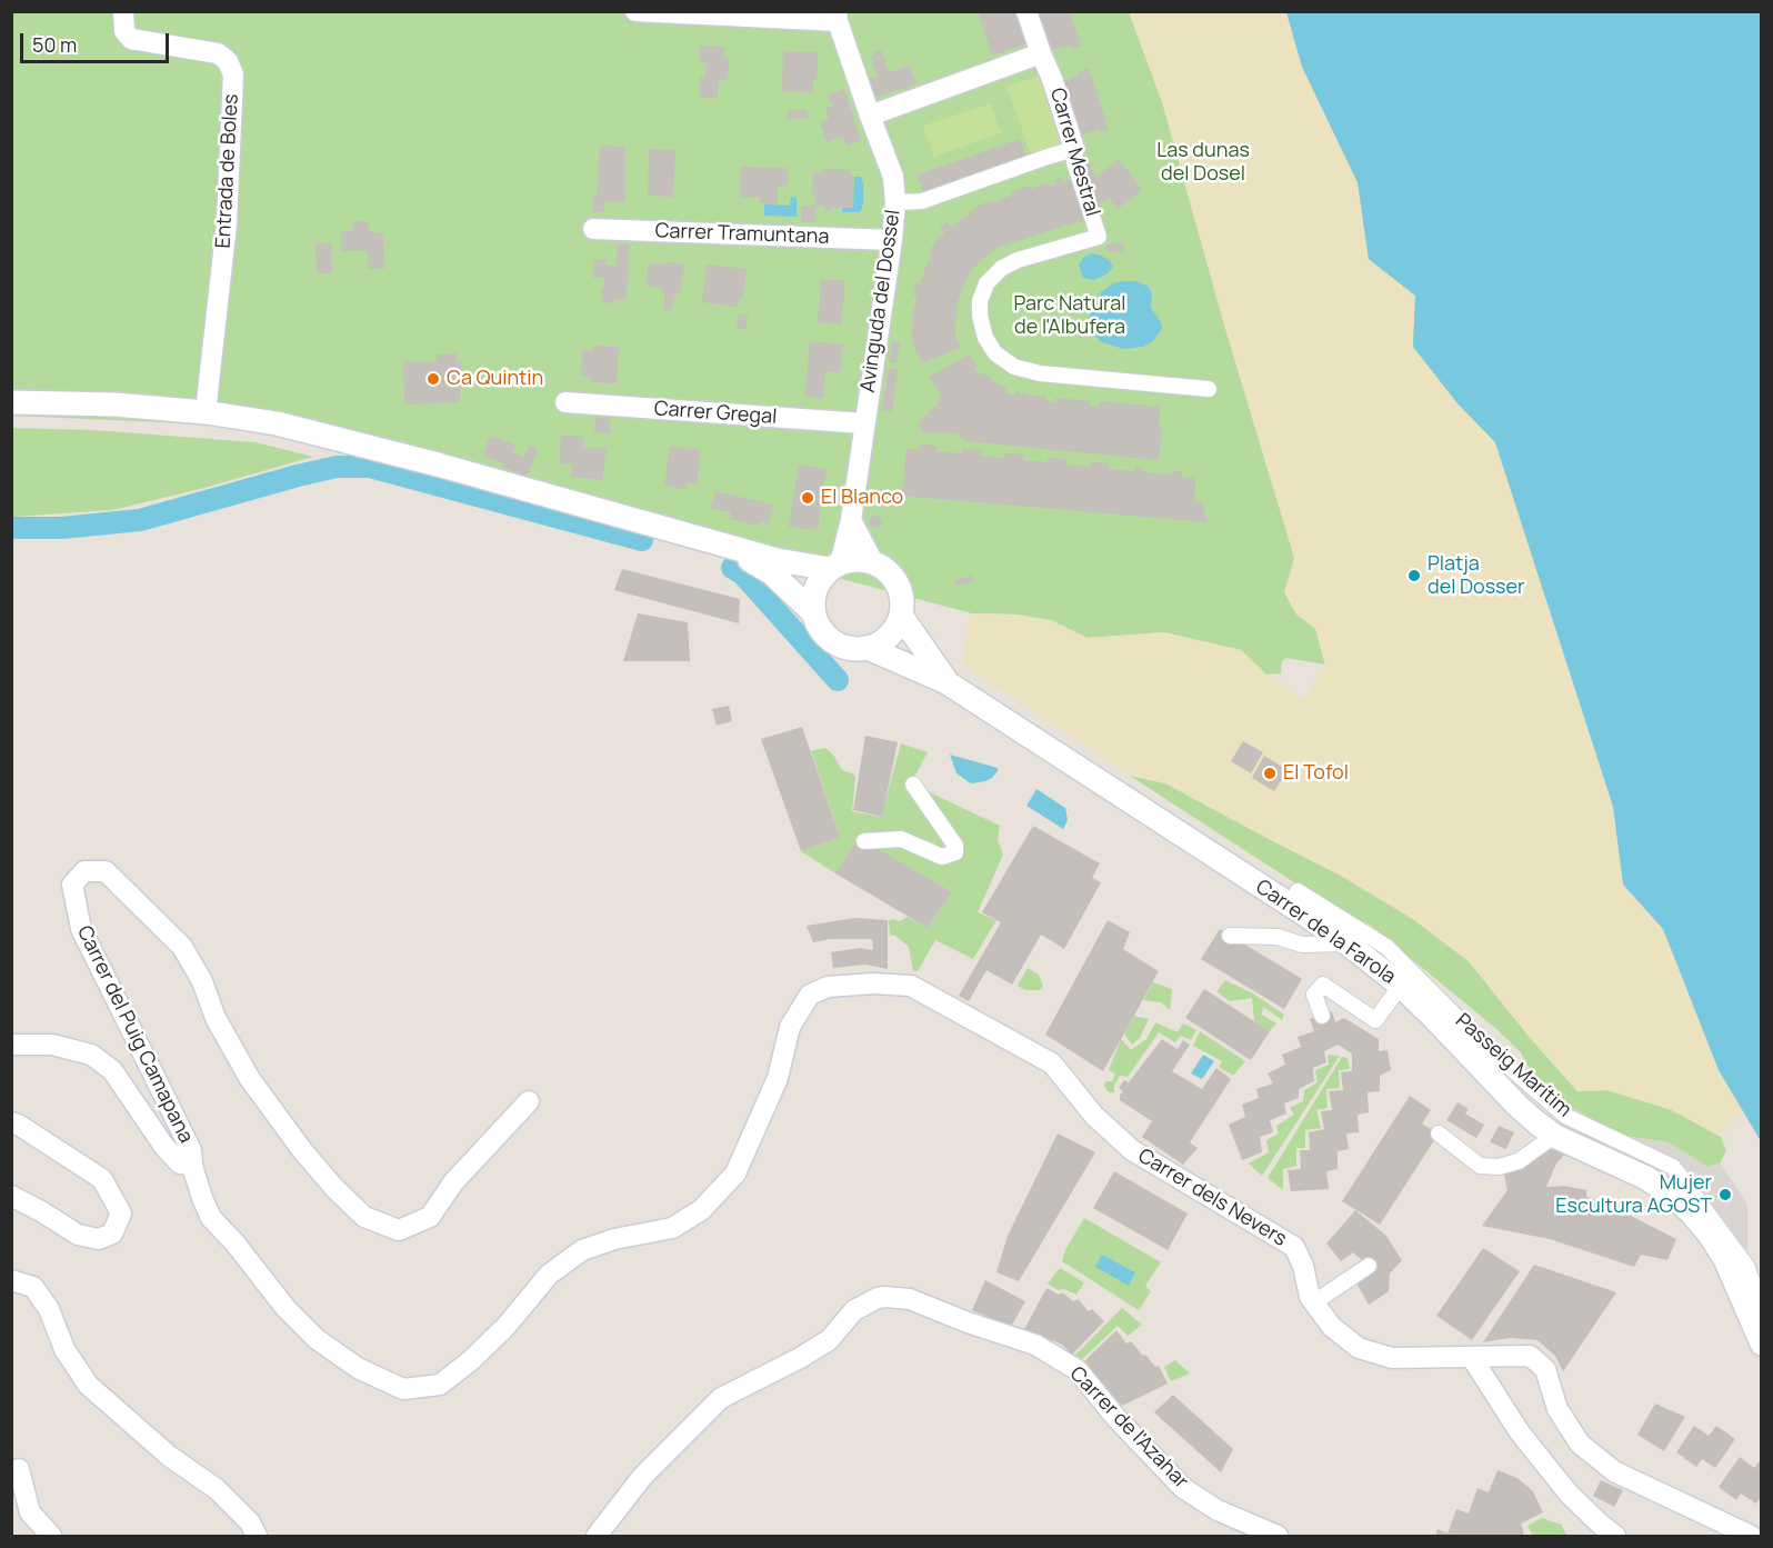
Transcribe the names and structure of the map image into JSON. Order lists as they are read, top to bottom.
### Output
{
  "streets": {
    "street": [
      "Carrer Mestral",
      "Entrada de Boles",
      "Carrer Tramuntana",
      "Avinguda del Dossel",
      "Carrer Gregal",
      "Carrer de la Farola",
      "Carrer del Puig Camapana",
      "Passeig Marítim",
      "Carrer dels Nevers",
      "Carrer de l'Azahar"
    ]
  },
  "crossings": [
    ["Carrer Tramuntana", "Avinguda del Dossel"],
    ["Avinguda del Dossel", "Carrer Gregal"],
    ["Carrer del Puig Camapana", "Carrer dels Nevers"]
  ],
  "parks": ["Las dunas del Dosel", "Parc Natural de l'Albufera"],
  "places": [
    "Ca Quintin",
    "El Blanco",
    "Platja del Dosser",
    "El Tofol",
    "Mujer Escultura AGOST"
  ],
  "scale_bar": "50 m"
}
